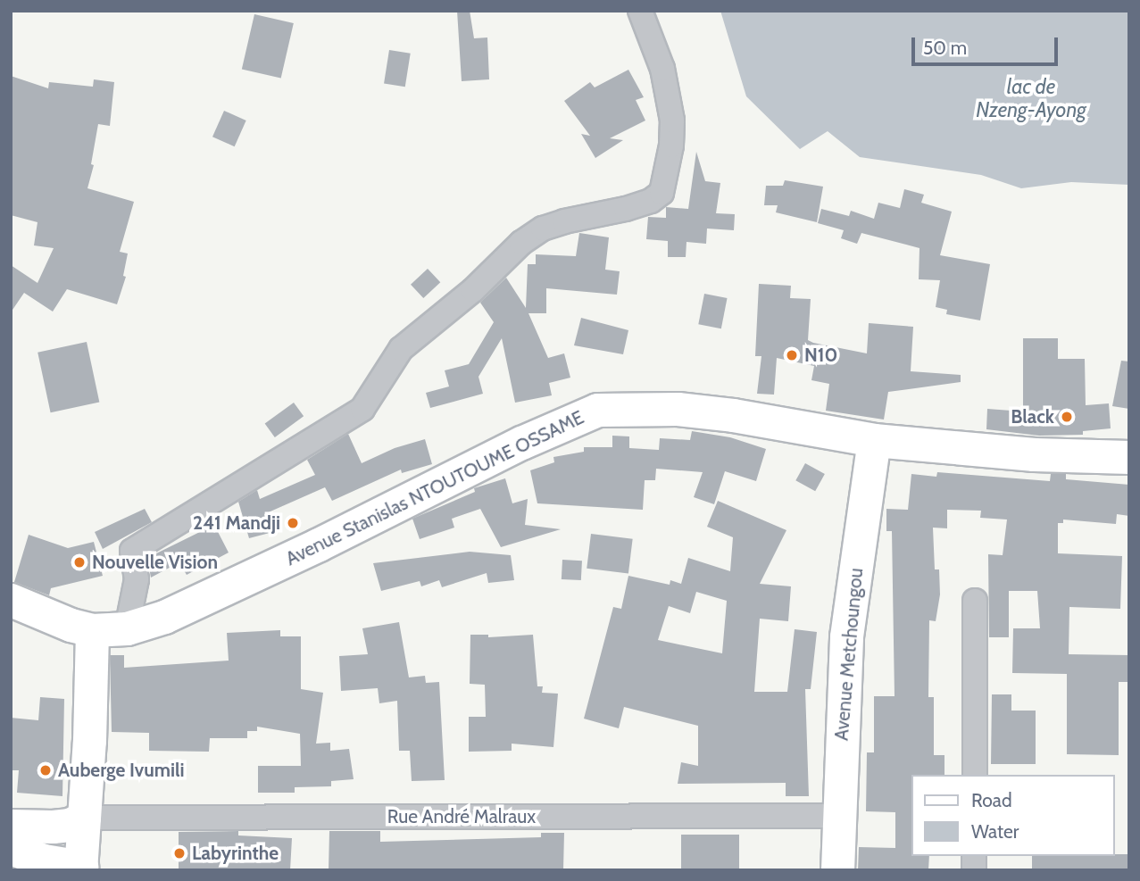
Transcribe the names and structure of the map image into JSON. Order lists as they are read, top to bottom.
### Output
{
  "streets": {
    "street": ["Avenue Stanislas NTOUTOUME OSSAME", "Avenue Metchoungou", "Rue André Malraux"]
  },
  "crossings": [
    ["Avenue Stanislas NTOUTOUME OSSAME", "Avenue Metchoungou"],
    ["Avenue Metchoungou", "Rue André Malraux"]
  ],
  "water": ["lac de Nzeng-Ayong"],
  "places": [
    "N10",
    "Black",
    "241 Mandji",
    "Nouvelle Vision",
    "Auberge Ivumili",
    "Labyrinthe"
  ],
  "legend": ["Road", "Water"],
  "scale_bar": "50 m"
}
